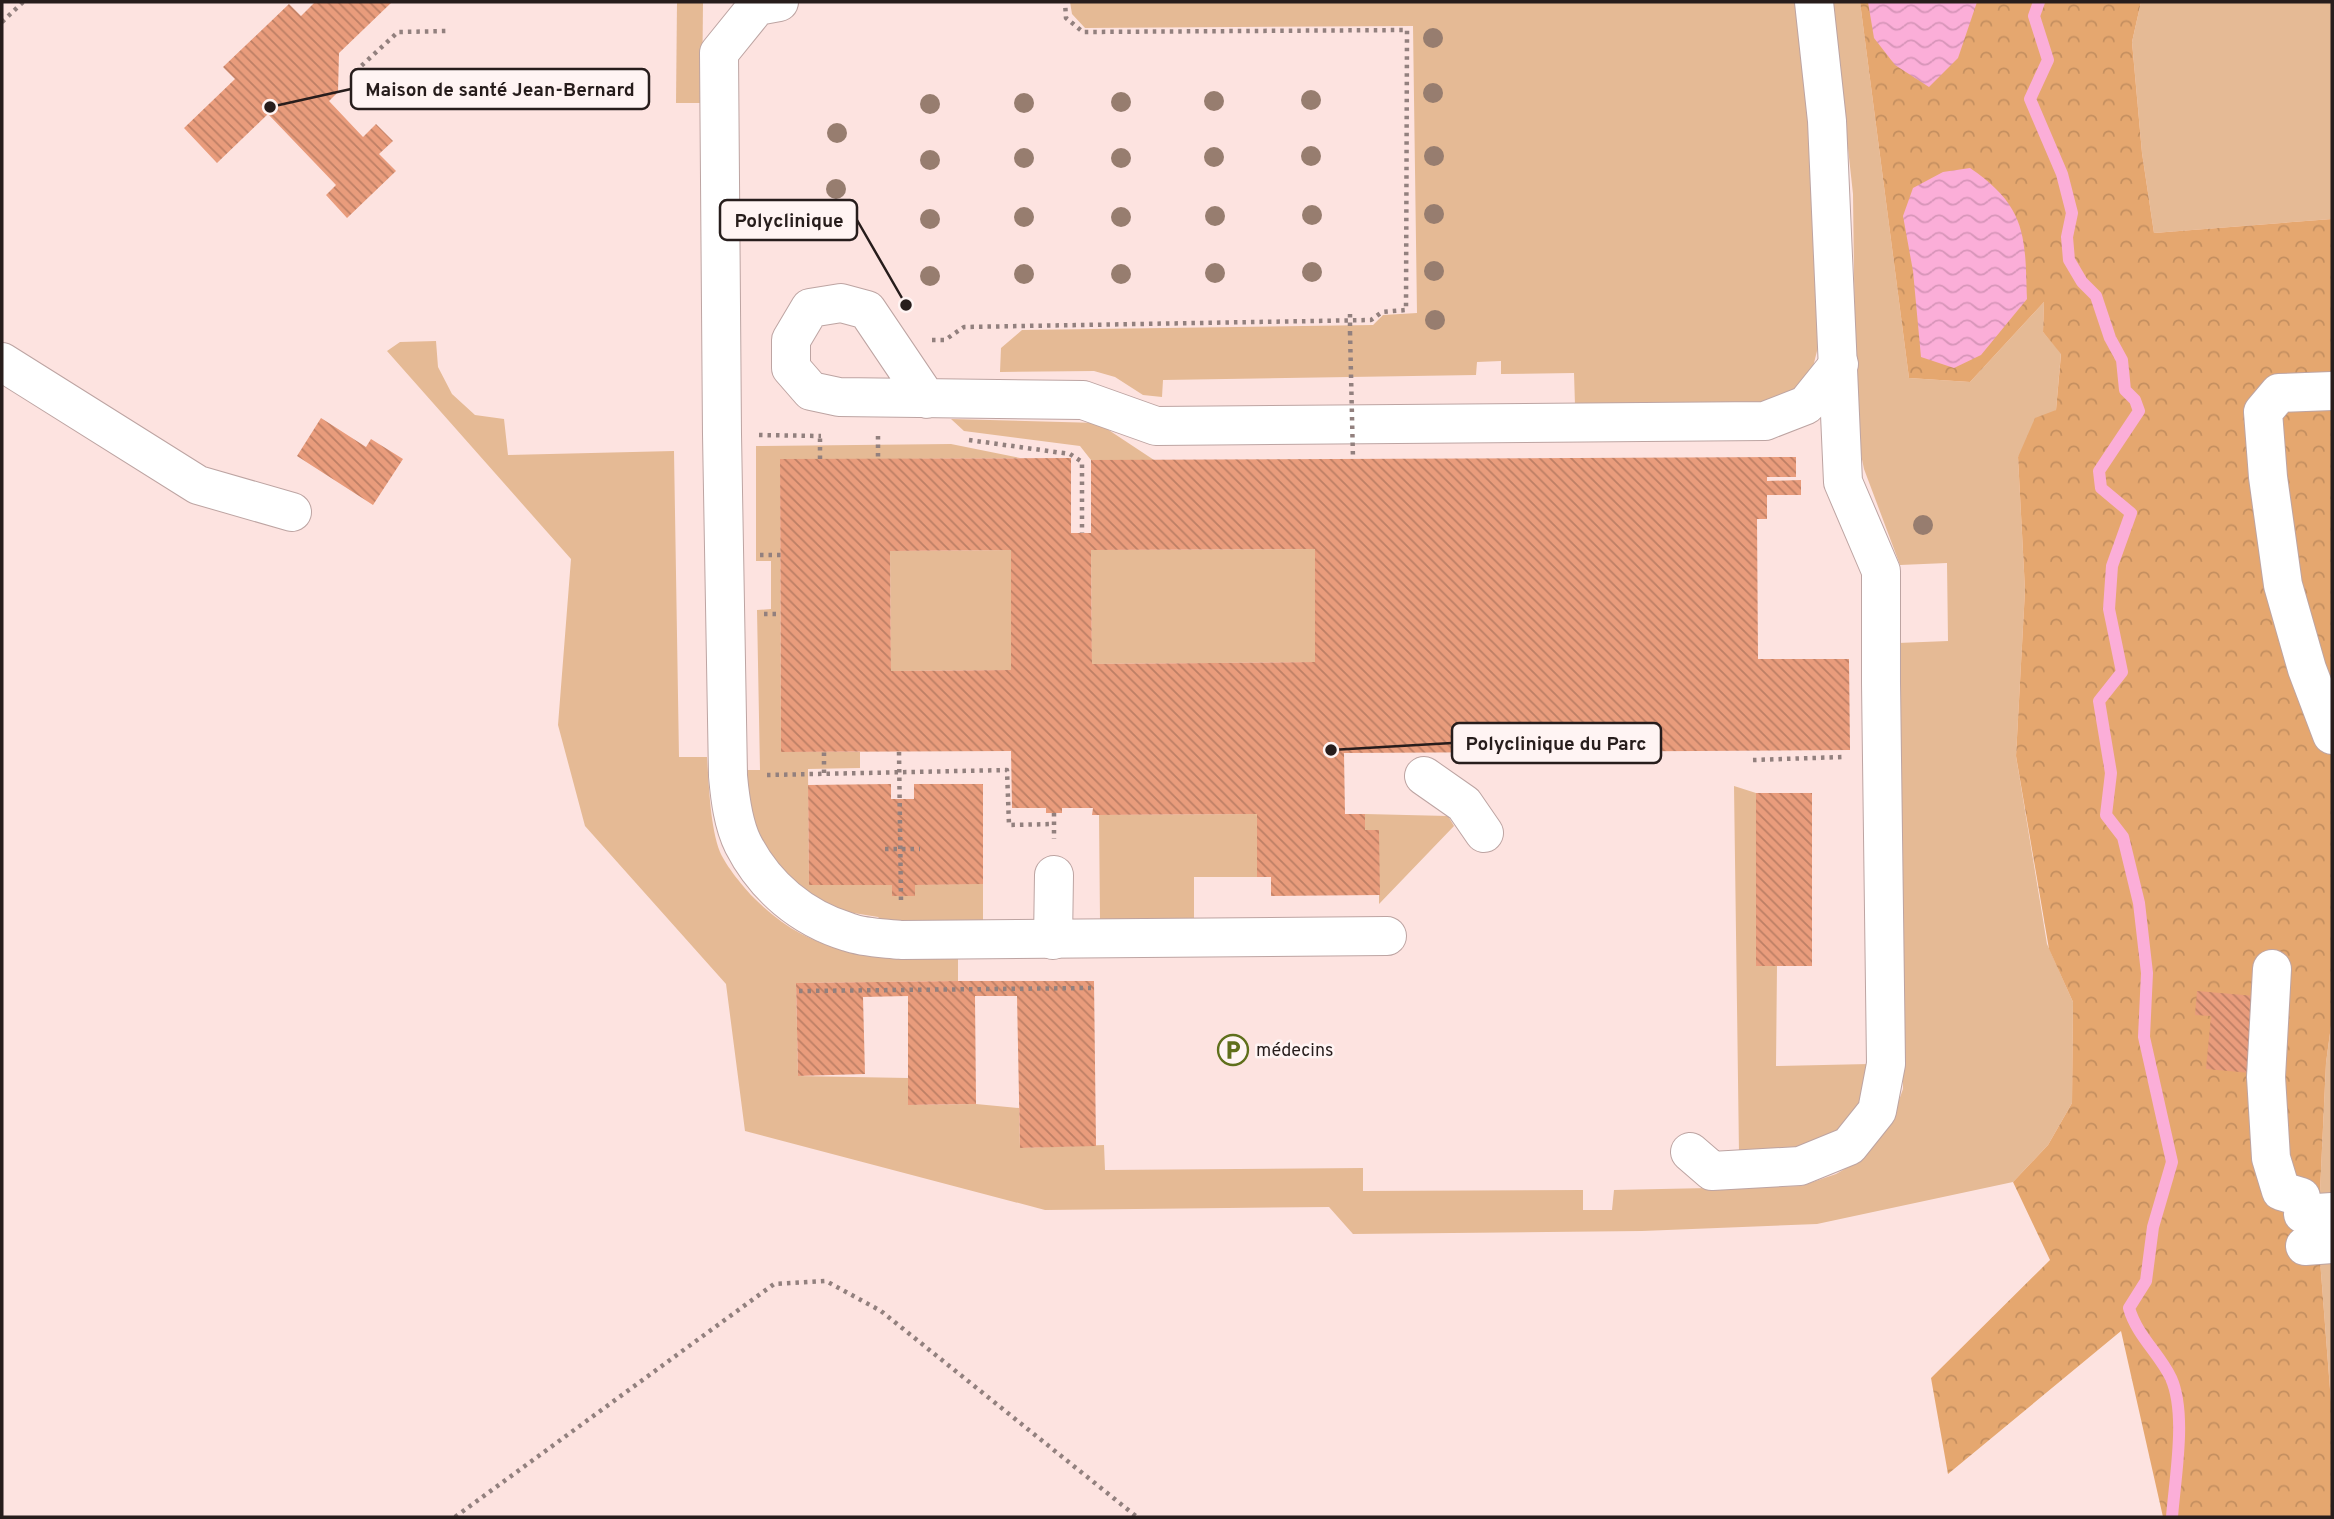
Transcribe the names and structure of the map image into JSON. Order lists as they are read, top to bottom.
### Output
{
  "places": {
    "other": ["Maison de santé Jean-Bernard", "Polyclinique", "Polyclinique du Parc"],
    "parking": ["médecins"]
  }
}
